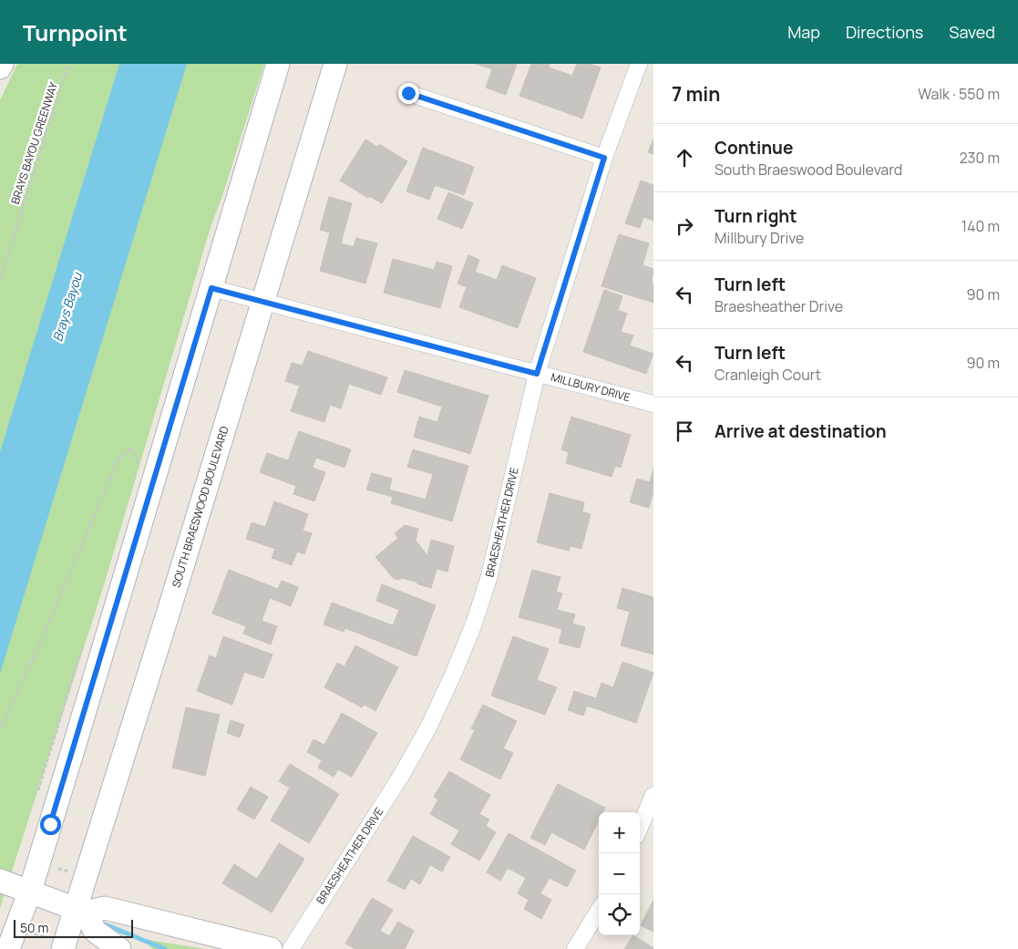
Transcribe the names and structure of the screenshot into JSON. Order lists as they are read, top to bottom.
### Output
{
  "streets": {
    "main road": ["SOUTH BRAESWOOD BOULEVARD"],
    "street": ["MILLBURY DRIVE", "BRAESHEATHER DRIVE"],
    "path": ["BRAYS BAYOU GREENWAY"]
  },
  "crossings": [
    ["MILLBURY DRIVE", "SOUTH BRAESWOOD BOULEVARD"],
    ["MILLBURY DRIVE", "BRAESHEATHER DRIVE"]
  ],
  "water": ["Brays Bayou"],
  "scale_bar": "50 m",
  "page": {
    "header": "Turnpoint",
    "nav": ["Map", "Directions", "Saved"],
    "heading": ["7 min", "Walk · 550 m"],
    "list": [
      ["Continue", "South Braeswood Boulevard", "230 m"],
      ["Turn right", "Millbury Drive", "140 m"],
      ["Turn left", "Braesheather Drive", "90 m"],
      ["Turn left", "Cranleigh Court", "90 m"],
      "Arrive at destination"
    ],
    "map_buttons": ["+", "−"],
    "scale": "50 m"
  }
}
